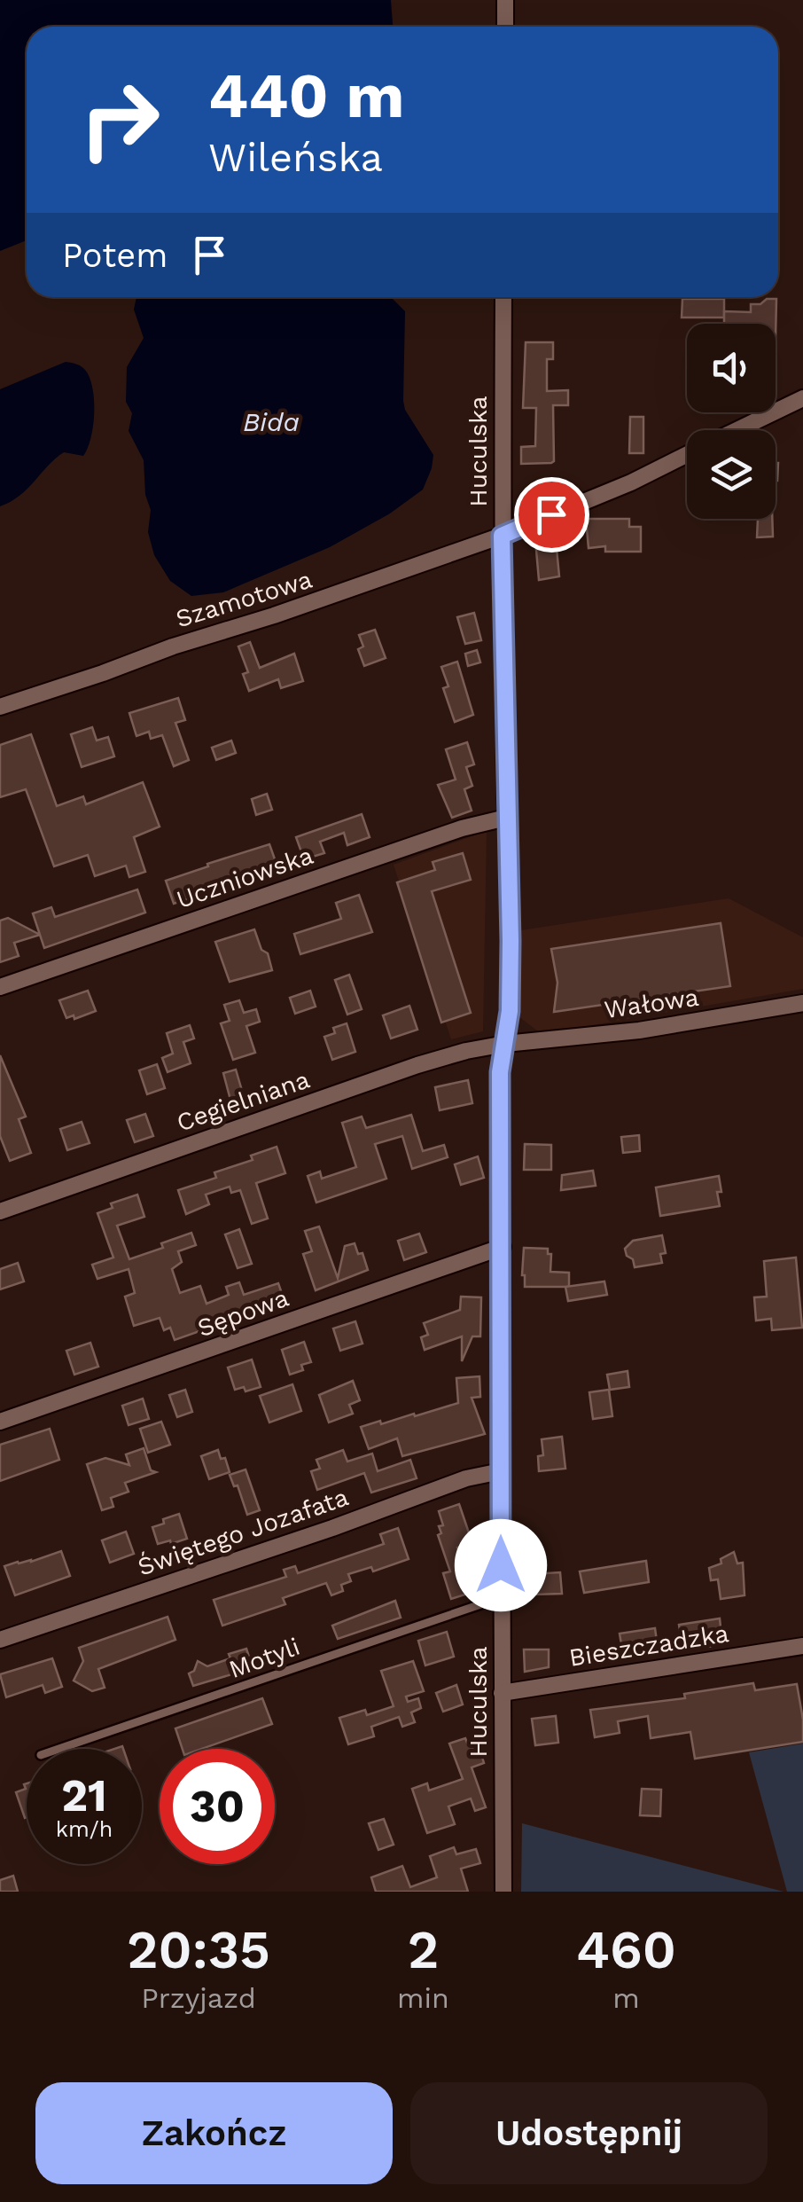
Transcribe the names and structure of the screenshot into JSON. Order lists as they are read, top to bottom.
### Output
{
  "streets": {
    "street": [
      "Huculska",
      "Szamotowa",
      "Uczniowska",
      "Wałowa",
      "Cegielniana",
      "Sępowa",
      "Świętego Jozafata",
      "Bieszczadzka"
    ],
    "lane": ["Motyli"]
  },
  "crossings": [
    ["Huculska", "Szamotowa"],
    ["Huculska", "Uczniowska"],
    ["Huculska", "Wałowa"],
    ["Huculska", "Cegielniana"],
    ["Huculska", "Sępowa"],
    ["Huculska", "Świętego Jozafata"],
    ["Huculska", "Bieszczadzka"],
    ["Huculska", "Motyli"],
    ["Wałowa", "Cegielniana"]
  ],
  "water": ["Bida"],
  "page": {
    "turn": ["440 m", "Wileńska"],
    "then": "Potem",
    "speed": "21 km/h",
    "limit": "30",
    "eta": [
      "20:35",
      "Przyjazd",
      "2",
      "min",
      "460",
      "m"
    ],
    "buttons": ["Zakończ", "Udostępnij"]
  }
}
